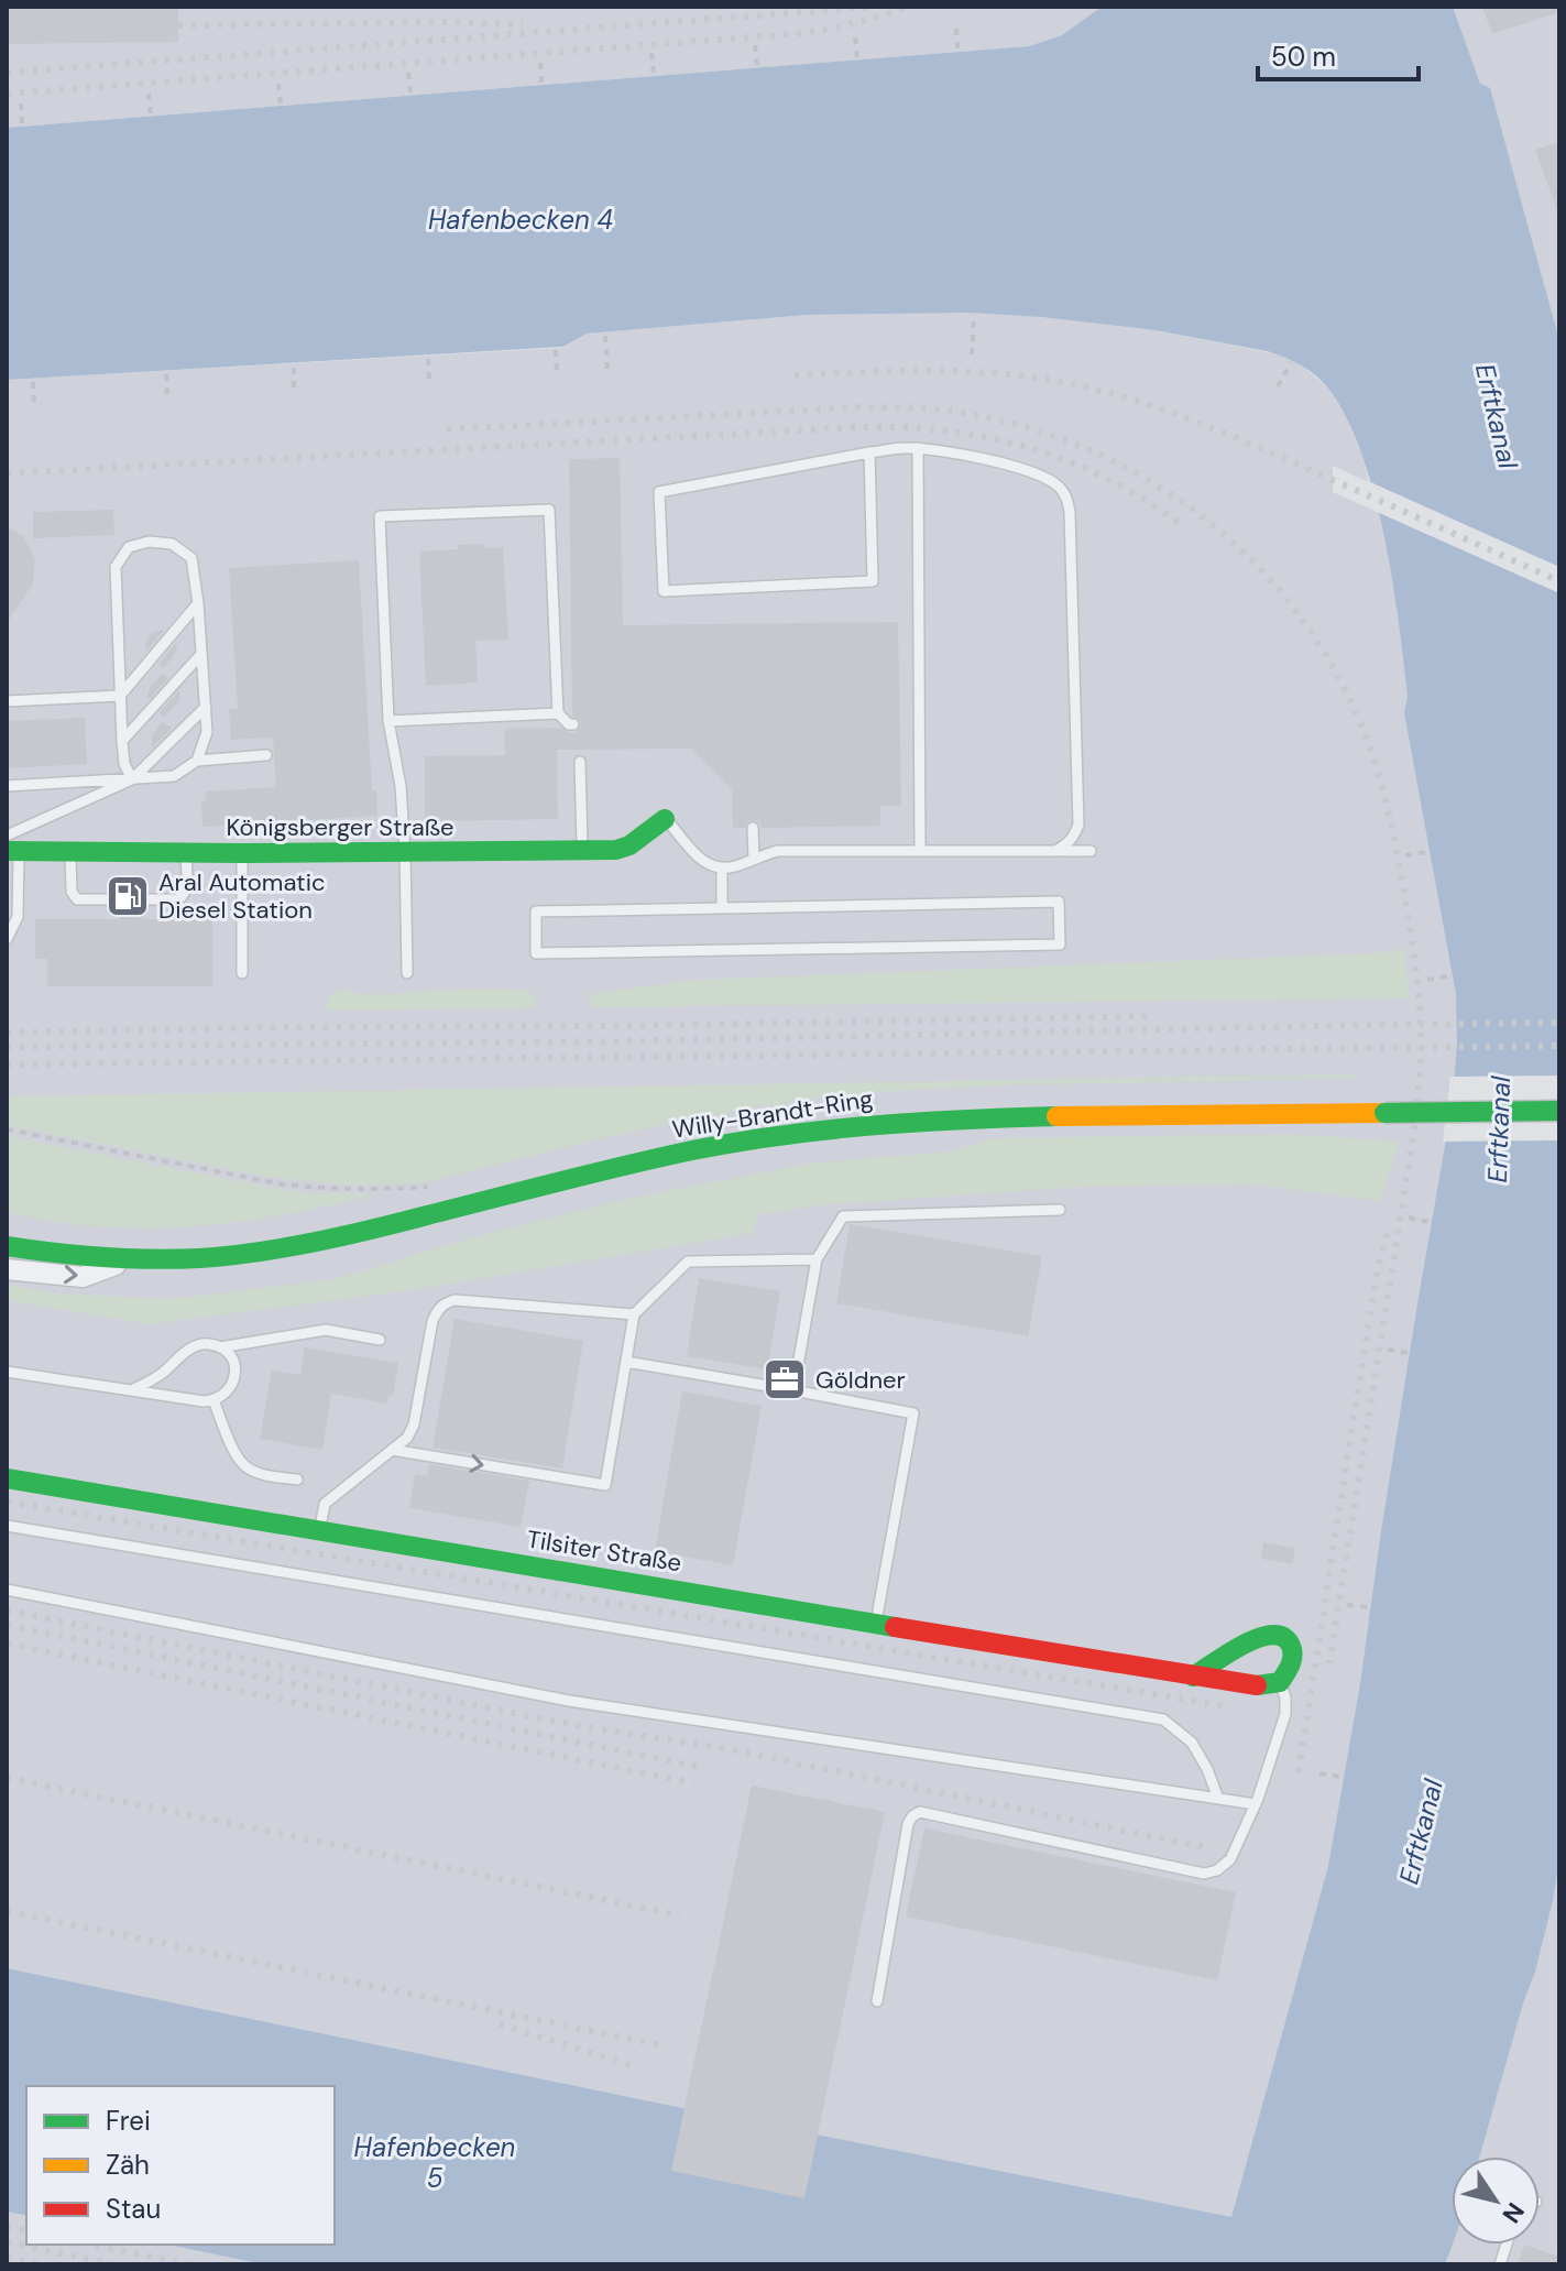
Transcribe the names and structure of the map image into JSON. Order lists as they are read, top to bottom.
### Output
{
  "streets": {
    "street": ["Königsberger Straße", "Willy-Brandt-Ring", "Tilsiter Straße"]
  },
  "water": ["Hafenbecken 4", "Erftkanal", "Hafenbecken 5"],
  "places": {
    "fuel station": ["Aral Automatic Diesel Station"],
    "office": ["Göldner"]
  },
  "legend": ["Frei", "Zäh", "Stau"],
  "scale_bar": "50 m",
  "north": "bottom right"
}
